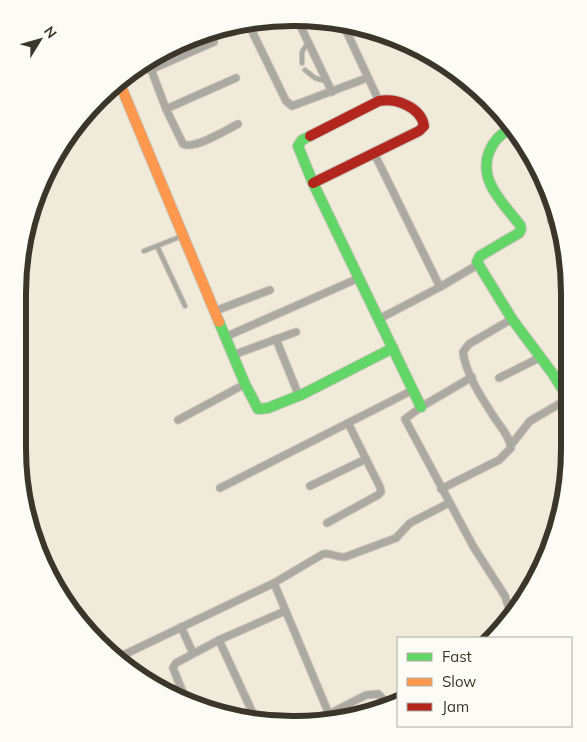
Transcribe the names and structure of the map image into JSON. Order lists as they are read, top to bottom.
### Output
{
  "legend": ["Fast", "Slow", "Jam"],
  "north": "top right"
}
